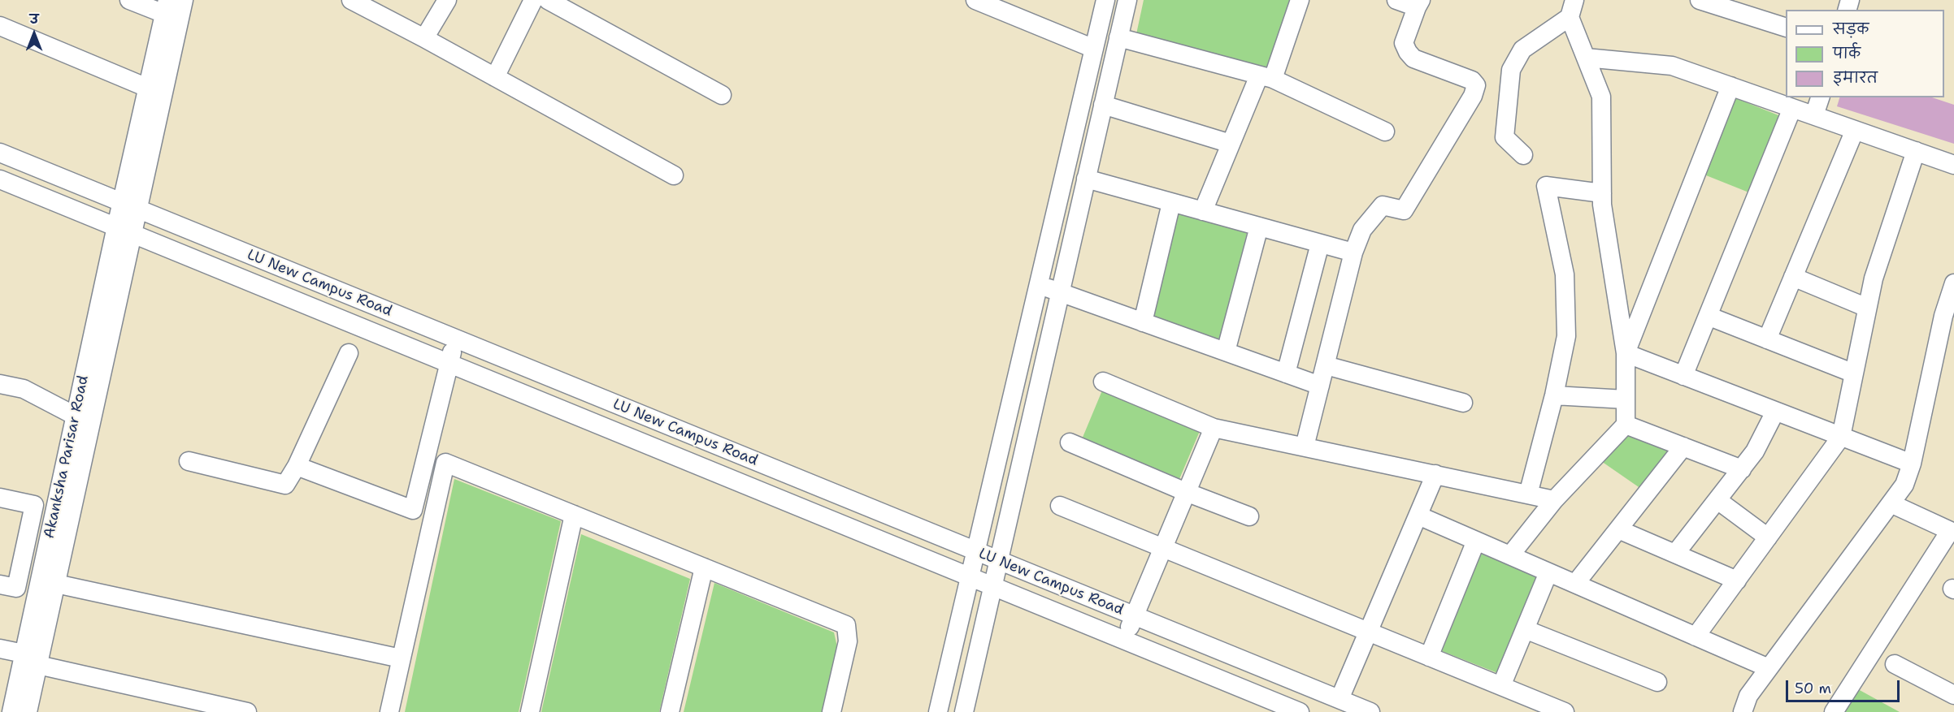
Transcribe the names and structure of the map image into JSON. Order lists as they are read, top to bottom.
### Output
{
  "streets": {
    "street": ["LU New Campus Road", "Akanksha Parisar Road"]
  },
  "crossings": [
    ["LU New Campus Road", "Akanksha Parisar Road"]
  ],
  "legend": ["सड़क", "पार्क", "इमारत"],
  "scale_bar": "50 m",
  "north": "top"
}
